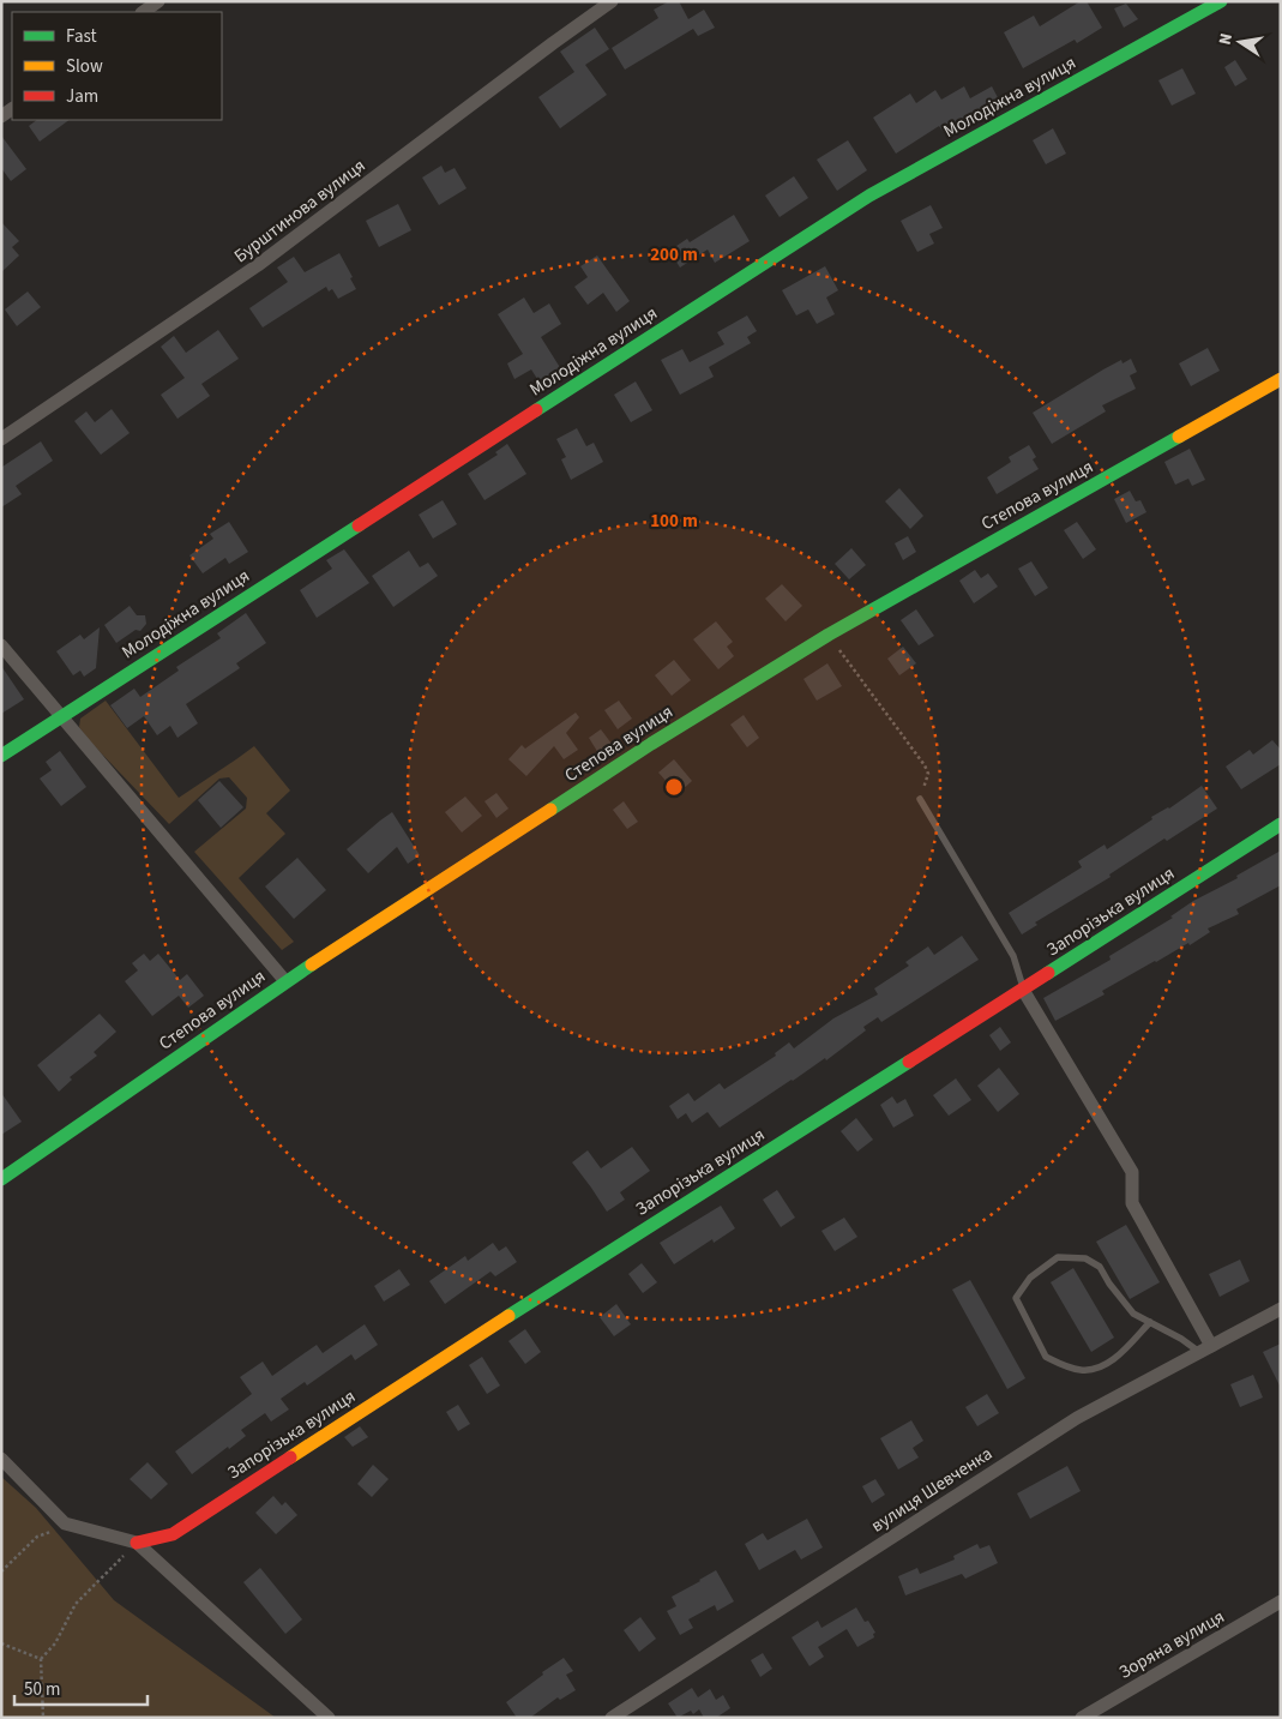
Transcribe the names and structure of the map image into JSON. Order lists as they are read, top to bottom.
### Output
{
  "streets": {
    "street": [
      "Молодіжна вулиця",
      "Бурштинова вулиця",
      "Степова вулиця",
      "Запорізька вулиця",
      "вулиця Шевченка",
      "Зоряна вулиця"
    ]
  },
  "legend": ["Fast", "Slow", "Jam"],
  "scale_bar": "50 m",
  "north": "left",
  "rings": ["200 m", "100 m"]
}
